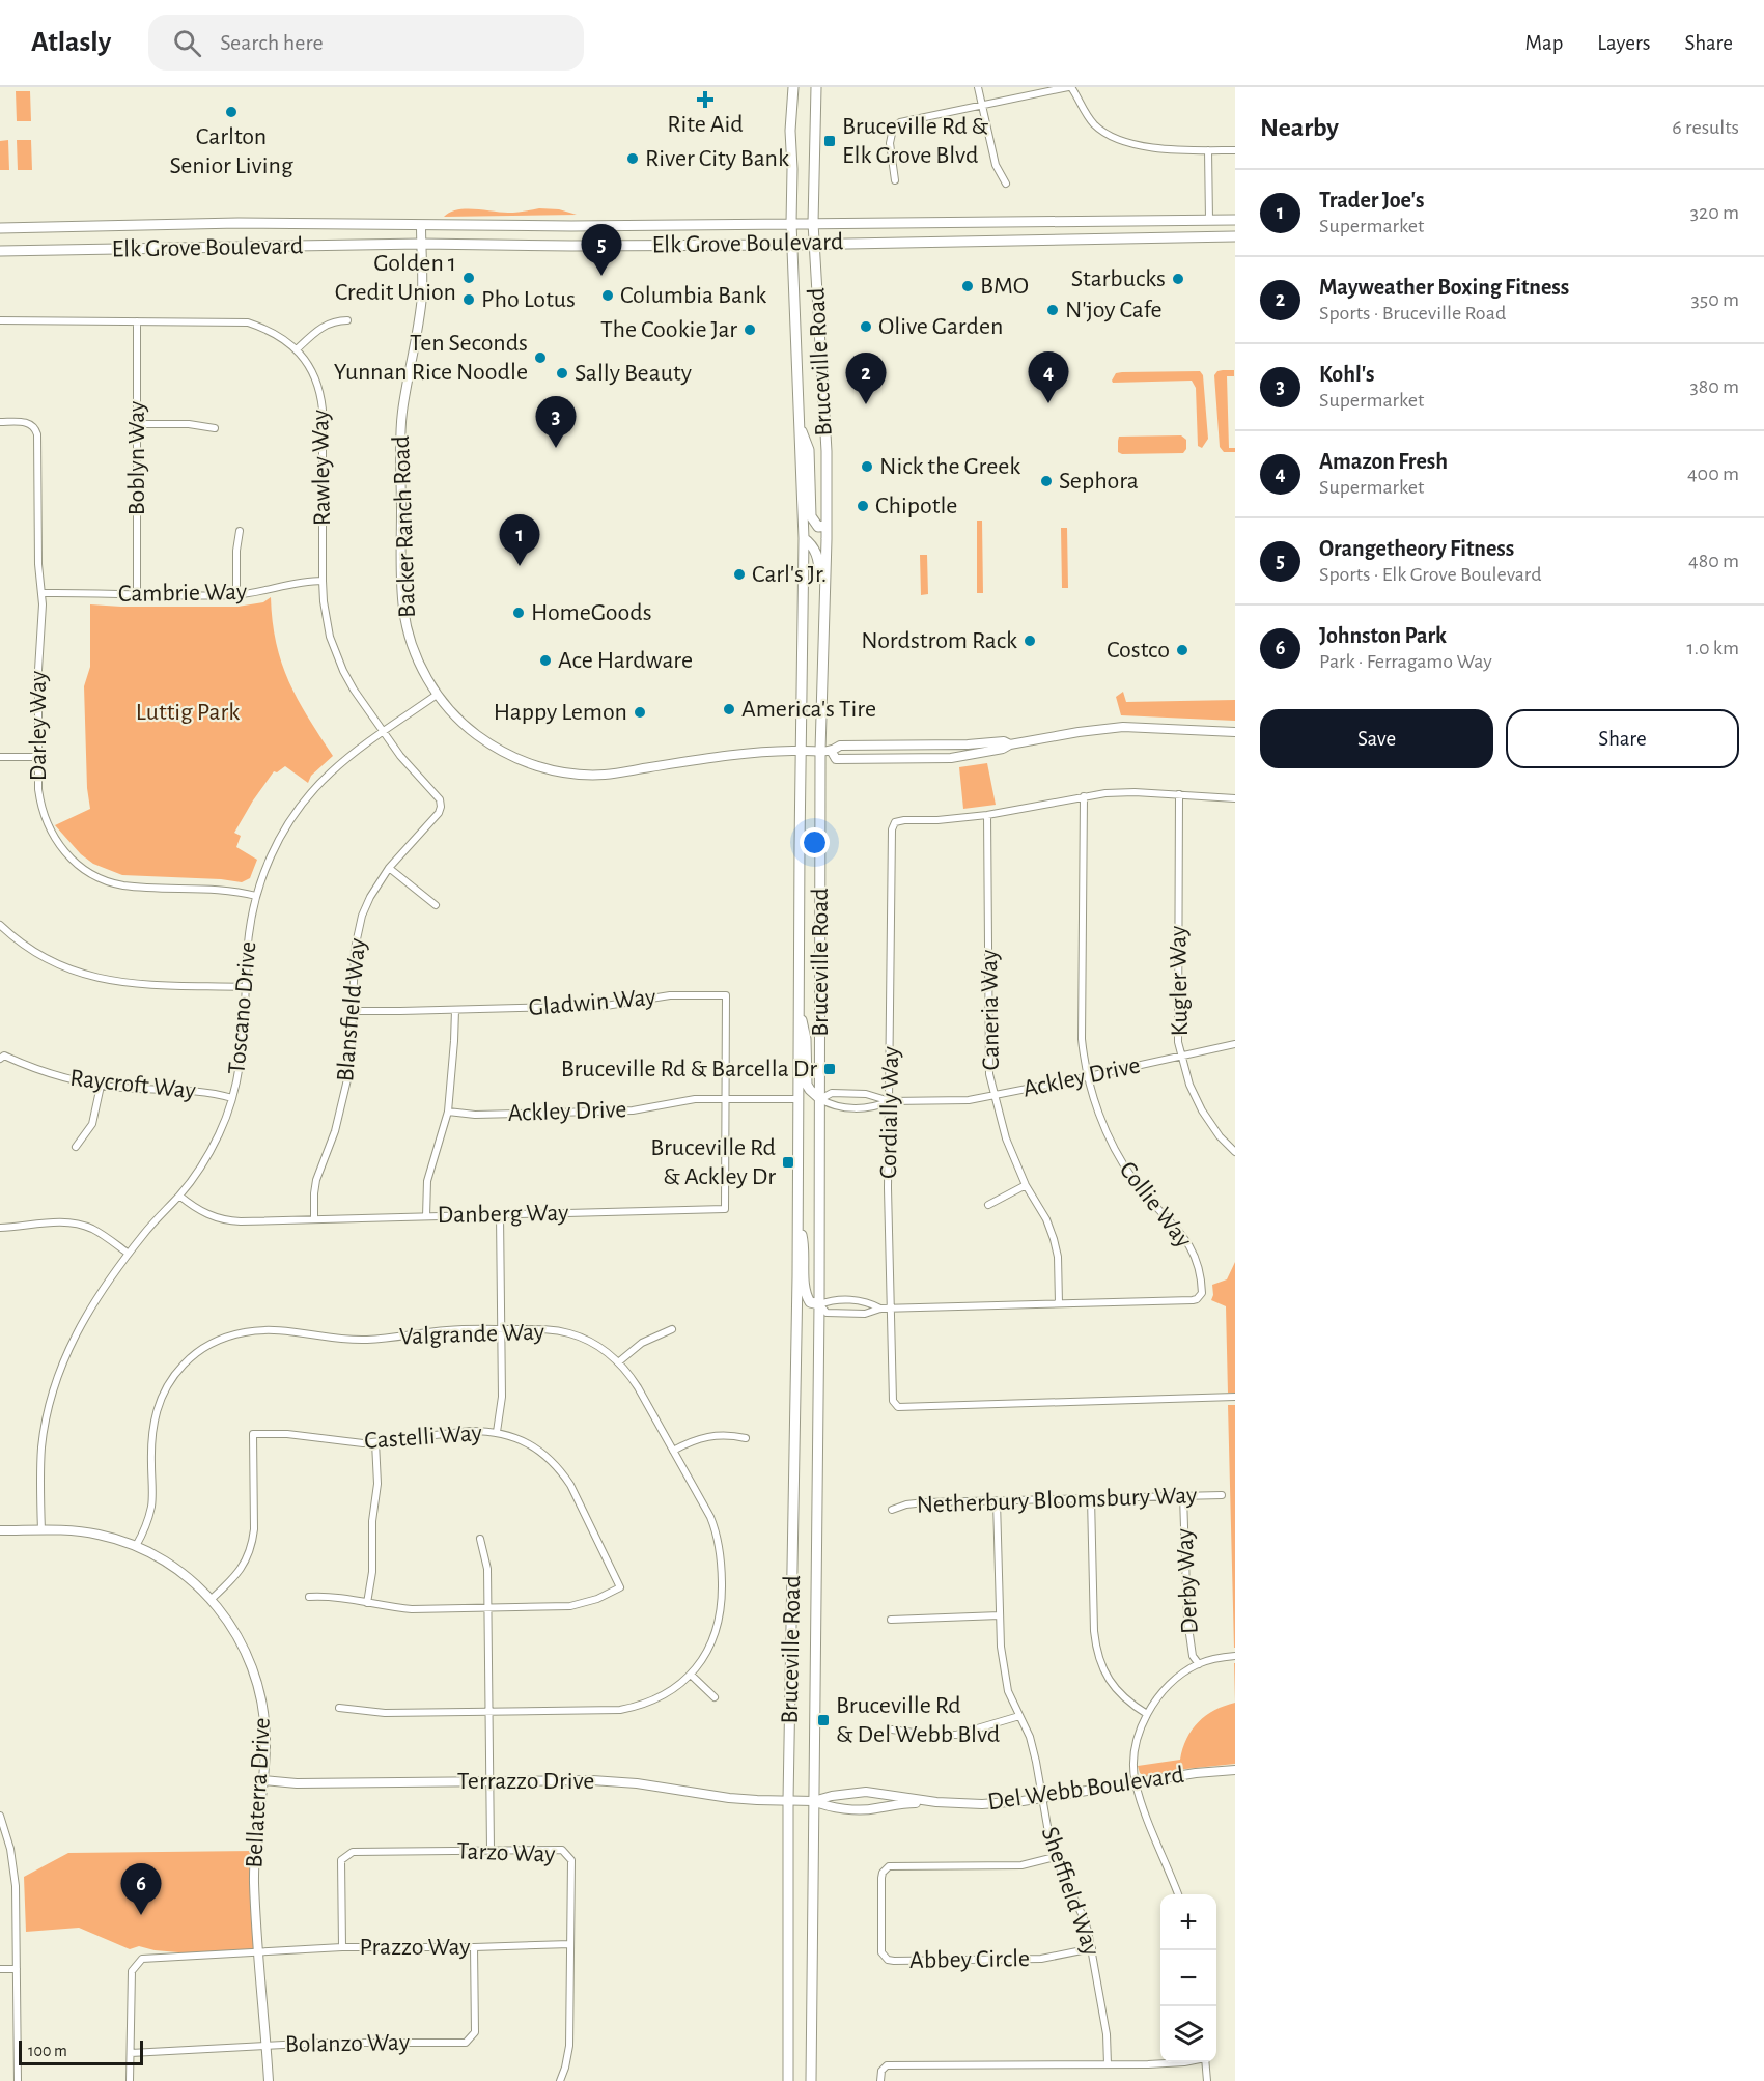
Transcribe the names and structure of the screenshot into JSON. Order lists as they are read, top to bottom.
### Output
{
  "streets": {
    "main road": ["Elk Grove Boulevard", "Bruceville Road"],
    "street": [
      "Boblyn Way",
      "Rawley Way",
      "Backer Ranch Road",
      "Cambrie Way",
      "Darley Way",
      "Kugler Way",
      "Gladwin Way",
      "Toscano Drive",
      "Blansfield Way",
      "Caneria Way",
      "Ackley Drive",
      "Raycroft Way",
      "Cordially Way",
      "Collie Way",
      "Danberg Way",
      "Valgrande Way",
      "Castelli Way",
      "Netherbury Bloomsbury Way",
      "Derby Way",
      "Terrazzo Drive",
      "Del Webb Boulevard",
      "Bellaterra Drive",
      "Tarzo Way",
      "Sheffield Way",
      "Prazzo Way",
      "Abbey Circle",
      "Bolanzo Way"
    ]
  },
  "crossings": [
    ["Elk Grove Boulevard", "Bruceville Road"],
    ["Elk Grove Boulevard", "Backer Ranch Road"],
    ["Bruceville Road", "Backer Ranch Road"],
    ["Bruceville Road", "Ackley Drive"],
    ["Bruceville Road", "Collie Way"],
    ["Bruceville Road", "Terrazzo Drive"],
    ["Bruceville Road", "Del Webb Boulevard"],
    ["Boblyn Way", "Rawley Way"],
    ["Boblyn Way", "Cambrie Way"],
    ["Rawley Way", "Cambrie Way"],
    ["Rawley Way", "Toscano Drive"],
    ["Rawley Way", "Blansfield Way"],
    ["Backer Ranch Road", "Toscano Drive"],
    ["Cambrie Way", "Darley Way"],
    ["Darley Way", "Toscano Drive"],
    ["Kugler Way", "Ackley Drive"],
    ["Kugler Way", "Cordially Way"],
    ["Gladwin Way", "Blansfield Way"],
    ["Gladwin Way", "Ackley Drive"],
    ["Gladwin Way", "Danberg Way"],
    ["Toscano Drive", "Blansfield Way"],
    ["Toscano Drive", "Raycroft Way"],
    ["Toscano Drive", "Danberg Way"],
    ["Toscano Drive", "Bellaterra Drive"],
    ["Blansfield Way", "Danberg Way"],
    ["Caneria Way", "Ackley Drive"],
    ["Caneria Way", "Cordially Way"],
    ["Caneria Way", "Collie Way"],
    ["Ackley Drive", "Cordially Way"],
    ["Ackley Drive", "Collie Way"],
    ["Ackley Drive", "Danberg Way"],
    ["Cordially Way", "Collie Way"],
    ["Valgrande Way", "Bellaterra Drive"],
    ["Castelli Way", "Bellaterra Drive"],
    ["Netherbury Bloomsbury Way", "Derby Way"],
    ["Netherbury Bloomsbury Way", "Sheffield Way"],
    ["Terrazzo Drive", "Del Webb Boulevard"],
    ["Terrazzo Drive", "Bellaterra Drive"],
    ["Del Webb Boulevard", "Sheffield Way"],
    ["Bellaterra Drive", "Prazzo Way"],
    ["Bellaterra Drive", "Bolanzo Way"],
    ["Tarzo Way", "Prazzo Way"],
    ["Sheffield Way", "Abbey Circle"],
    ["Prazzo Way", "Bolanzo Way"]
  ],
  "parks": ["Luttig Park"],
  "places": {
    "health": ["Rite Aid"],
    "other": [
      "Carlton Senior Living",
      "River City Bank",
      "Golden 1 Credit Union",
      "Starbucks",
      "BMO",
      "Columbia Bank",
      "Pho Lotus",
      "N'joy Cafe",
      "Olive Garden",
      "The Cookie Jar",
      "Ten Seconds Yunnan Rice Noodle",
      "Sally Beauty",
      "Nick the Greek",
      "Sephora",
      "Chipotle",
      "Carl's Jr.",
      "HomeGoods",
      "Nordstrom Rack",
      "Costco",
      "Ace Hardware",
      "America's Tire",
      "Happy Lemon"
    ],
    "transit": [
      "Bruceville Rd & Elk Grove Blvd",
      "Bruceville Rd & Barcella Dr",
      "Bruceville Rd & Ackley Dr",
      "Bruceville Rd & Del Webb Blvd"
    ]
  },
  "scale_bar": "100 m",
  "page": {
    "header": "Atlasly",
    "search": "Search here",
    "nav": ["Map", "Layers", "Share"],
    "heading": ["Nearby", "6 results"],
    "list": [
      {
        "mark": "1",
        "name": "Trader Joe's",
        "note": "Supermarket",
        "value": "320 m"
      },
      {
        "mark": "2",
        "name": "Mayweather Boxing Fitness",
        "note": "Sports · Bruceville Road",
        "value": "350 m"
      },
      {
        "mark": "3",
        "name": "Kohl's",
        "note": "Supermarket",
        "value": "380 m"
      },
      {
        "mark": "4",
        "name": "Amazon Fresh",
        "note": "Supermarket",
        "value": "400 m"
      },
      {
        "mark": "5",
        "name": "Orangetheory Fitness",
        "note": "Sports · Elk Grove Boulevard",
        "value": "480 m"
      },
      {
        "mark": "6",
        "name": "Johnston Park",
        "note": "Park · Ferragamo Way",
        "value": "1.0 km"
      }
    ],
    "pins": [
      "5",
      "4",
      "2",
      "3",
      "1",
      "6"
    ],
    "buttons": ["Save", "Share"],
    "map_buttons": ["+", "−"],
    "scale": "100 m"
  }
}
